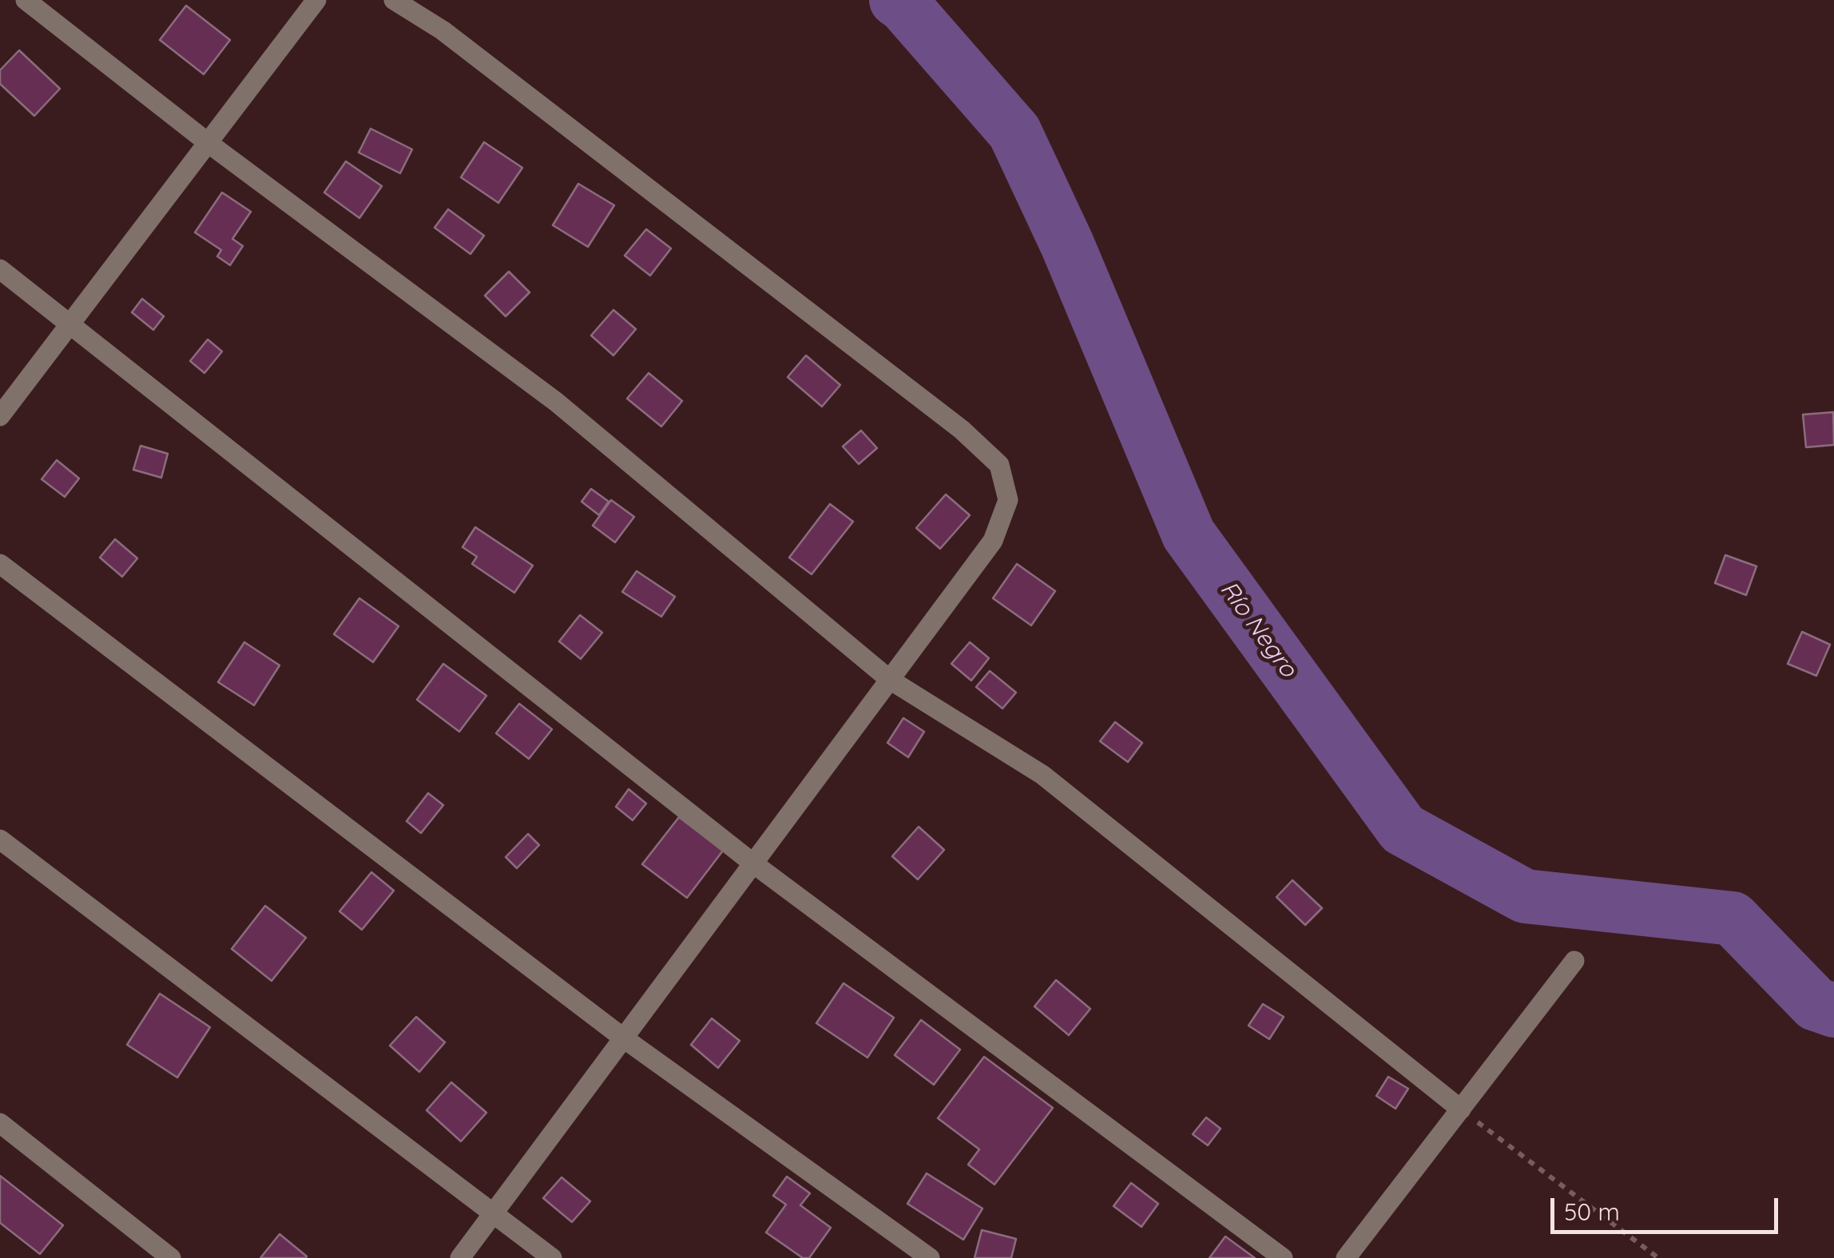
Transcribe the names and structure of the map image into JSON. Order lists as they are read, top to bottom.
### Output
{
  "water": ["Río Negro"],
  "scale_bar": "50 m"
}
